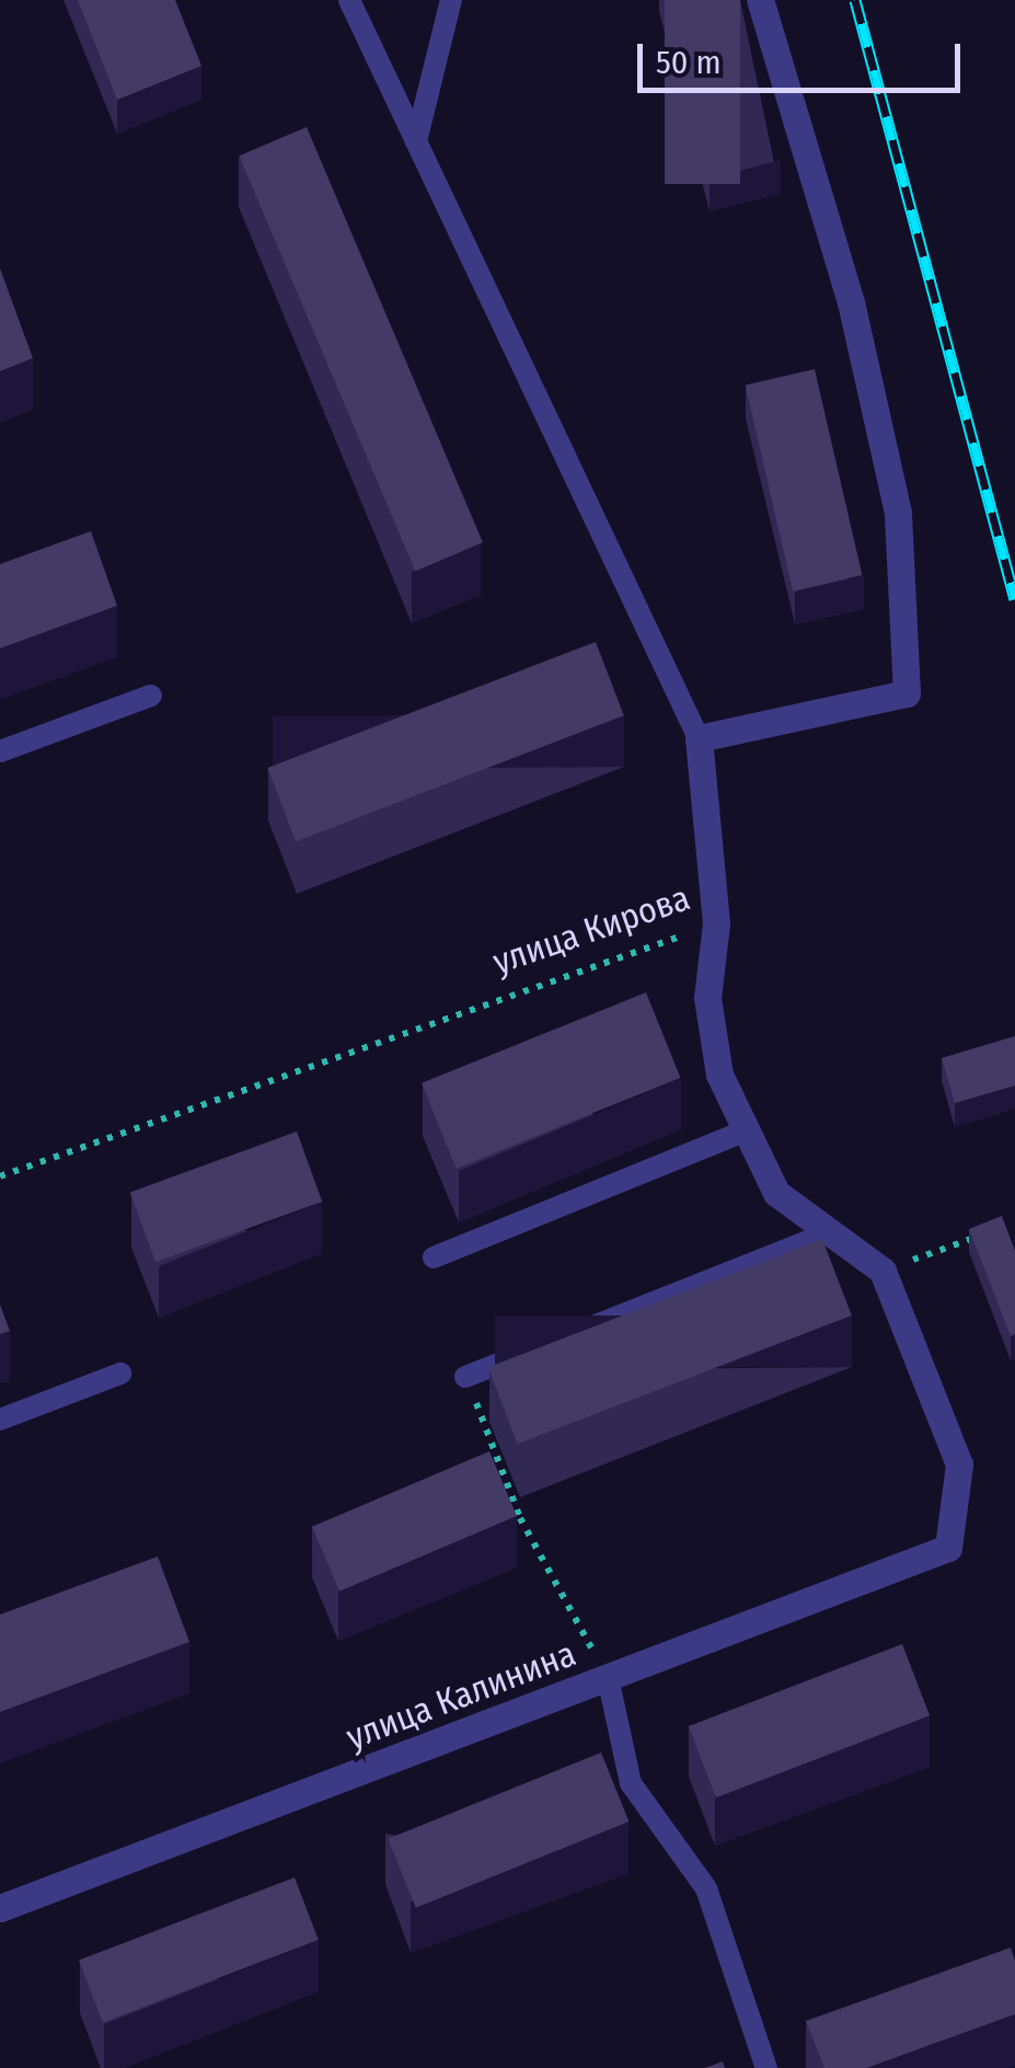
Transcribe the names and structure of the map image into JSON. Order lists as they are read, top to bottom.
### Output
{
  "streets": {
    "street": ["улица Кирова", "улица Калинина"]
  },
  "scale_bar": "50 m"
}
